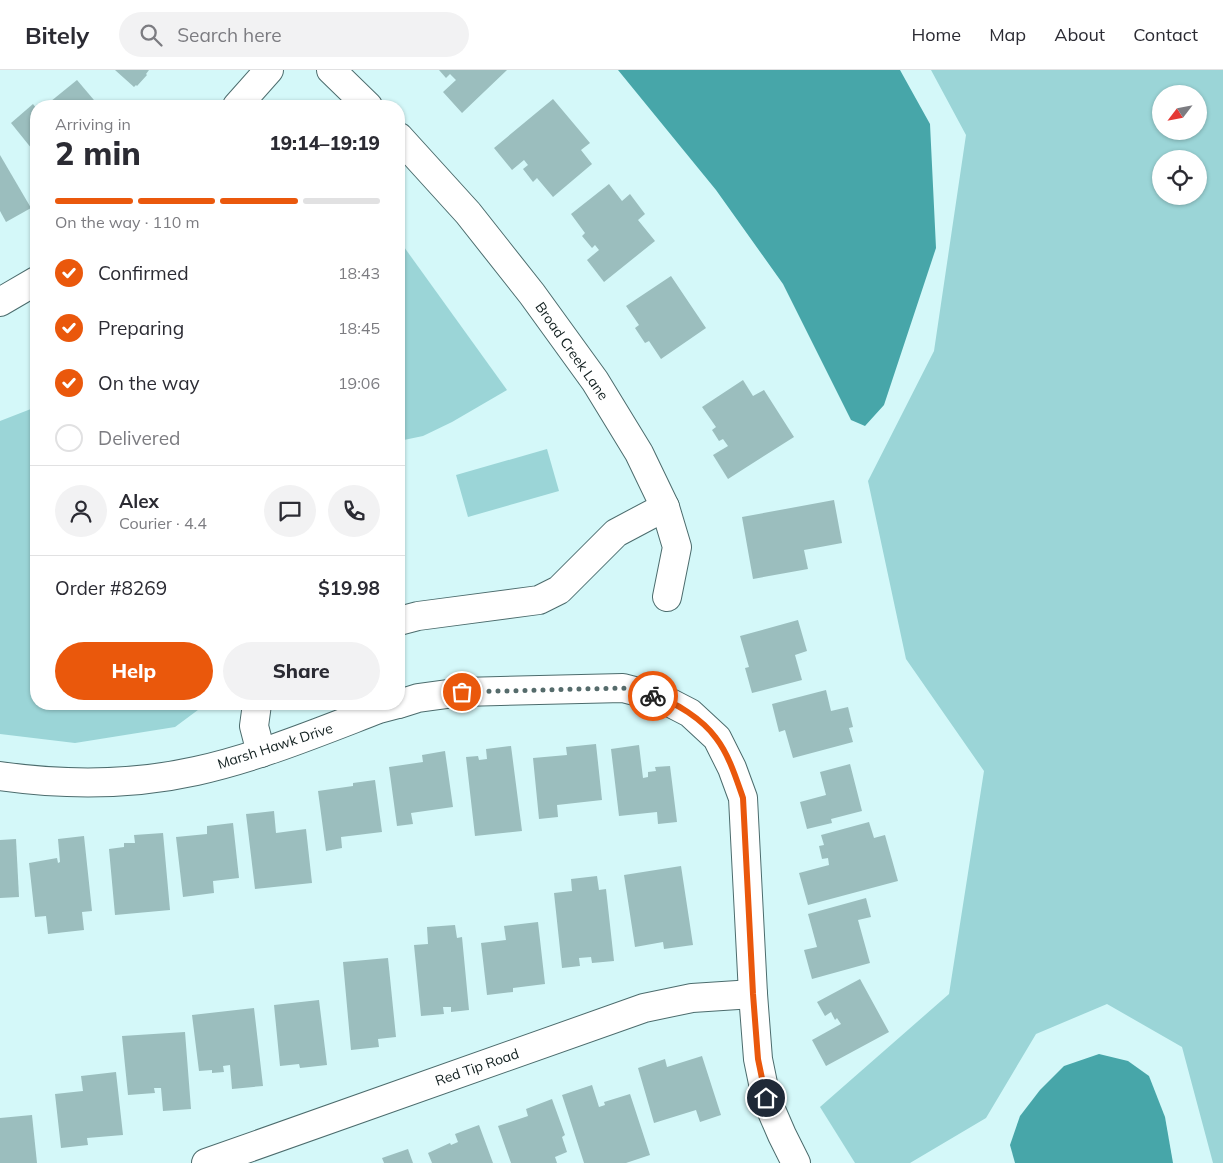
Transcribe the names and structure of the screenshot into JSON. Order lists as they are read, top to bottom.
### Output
{
  "streets": {
    "street": ["Broad Creek Lane", "Marsh Hawk Drive", "Red Tip Road"]
  },
  "crossings": [
    ["Marsh Hawk Drive", "Red Tip Road"]
  ],
  "north": "bottom left",
  "page": {
    "header": "Bitely",
    "search": "Search here",
    "nav": [
      "Home",
      "Map",
      "About",
      "Contact"
    ],
    "heading": ["2 min", "Arriving in", "19:14–19:19"],
    "panel": [
      "Alex",
      "Courier · 4.4",
      "Order #8269",
      "$19.98"
    ],
    "bar": "On the way · 110 m",
    "list": [
      ["Confirmed", "18:43"],
      ["Preparing", "18:45"],
      ["On the way", "19:06"],
      "Delivered"
    ],
    "buttons": ["Help", "Share"]
  }
}
